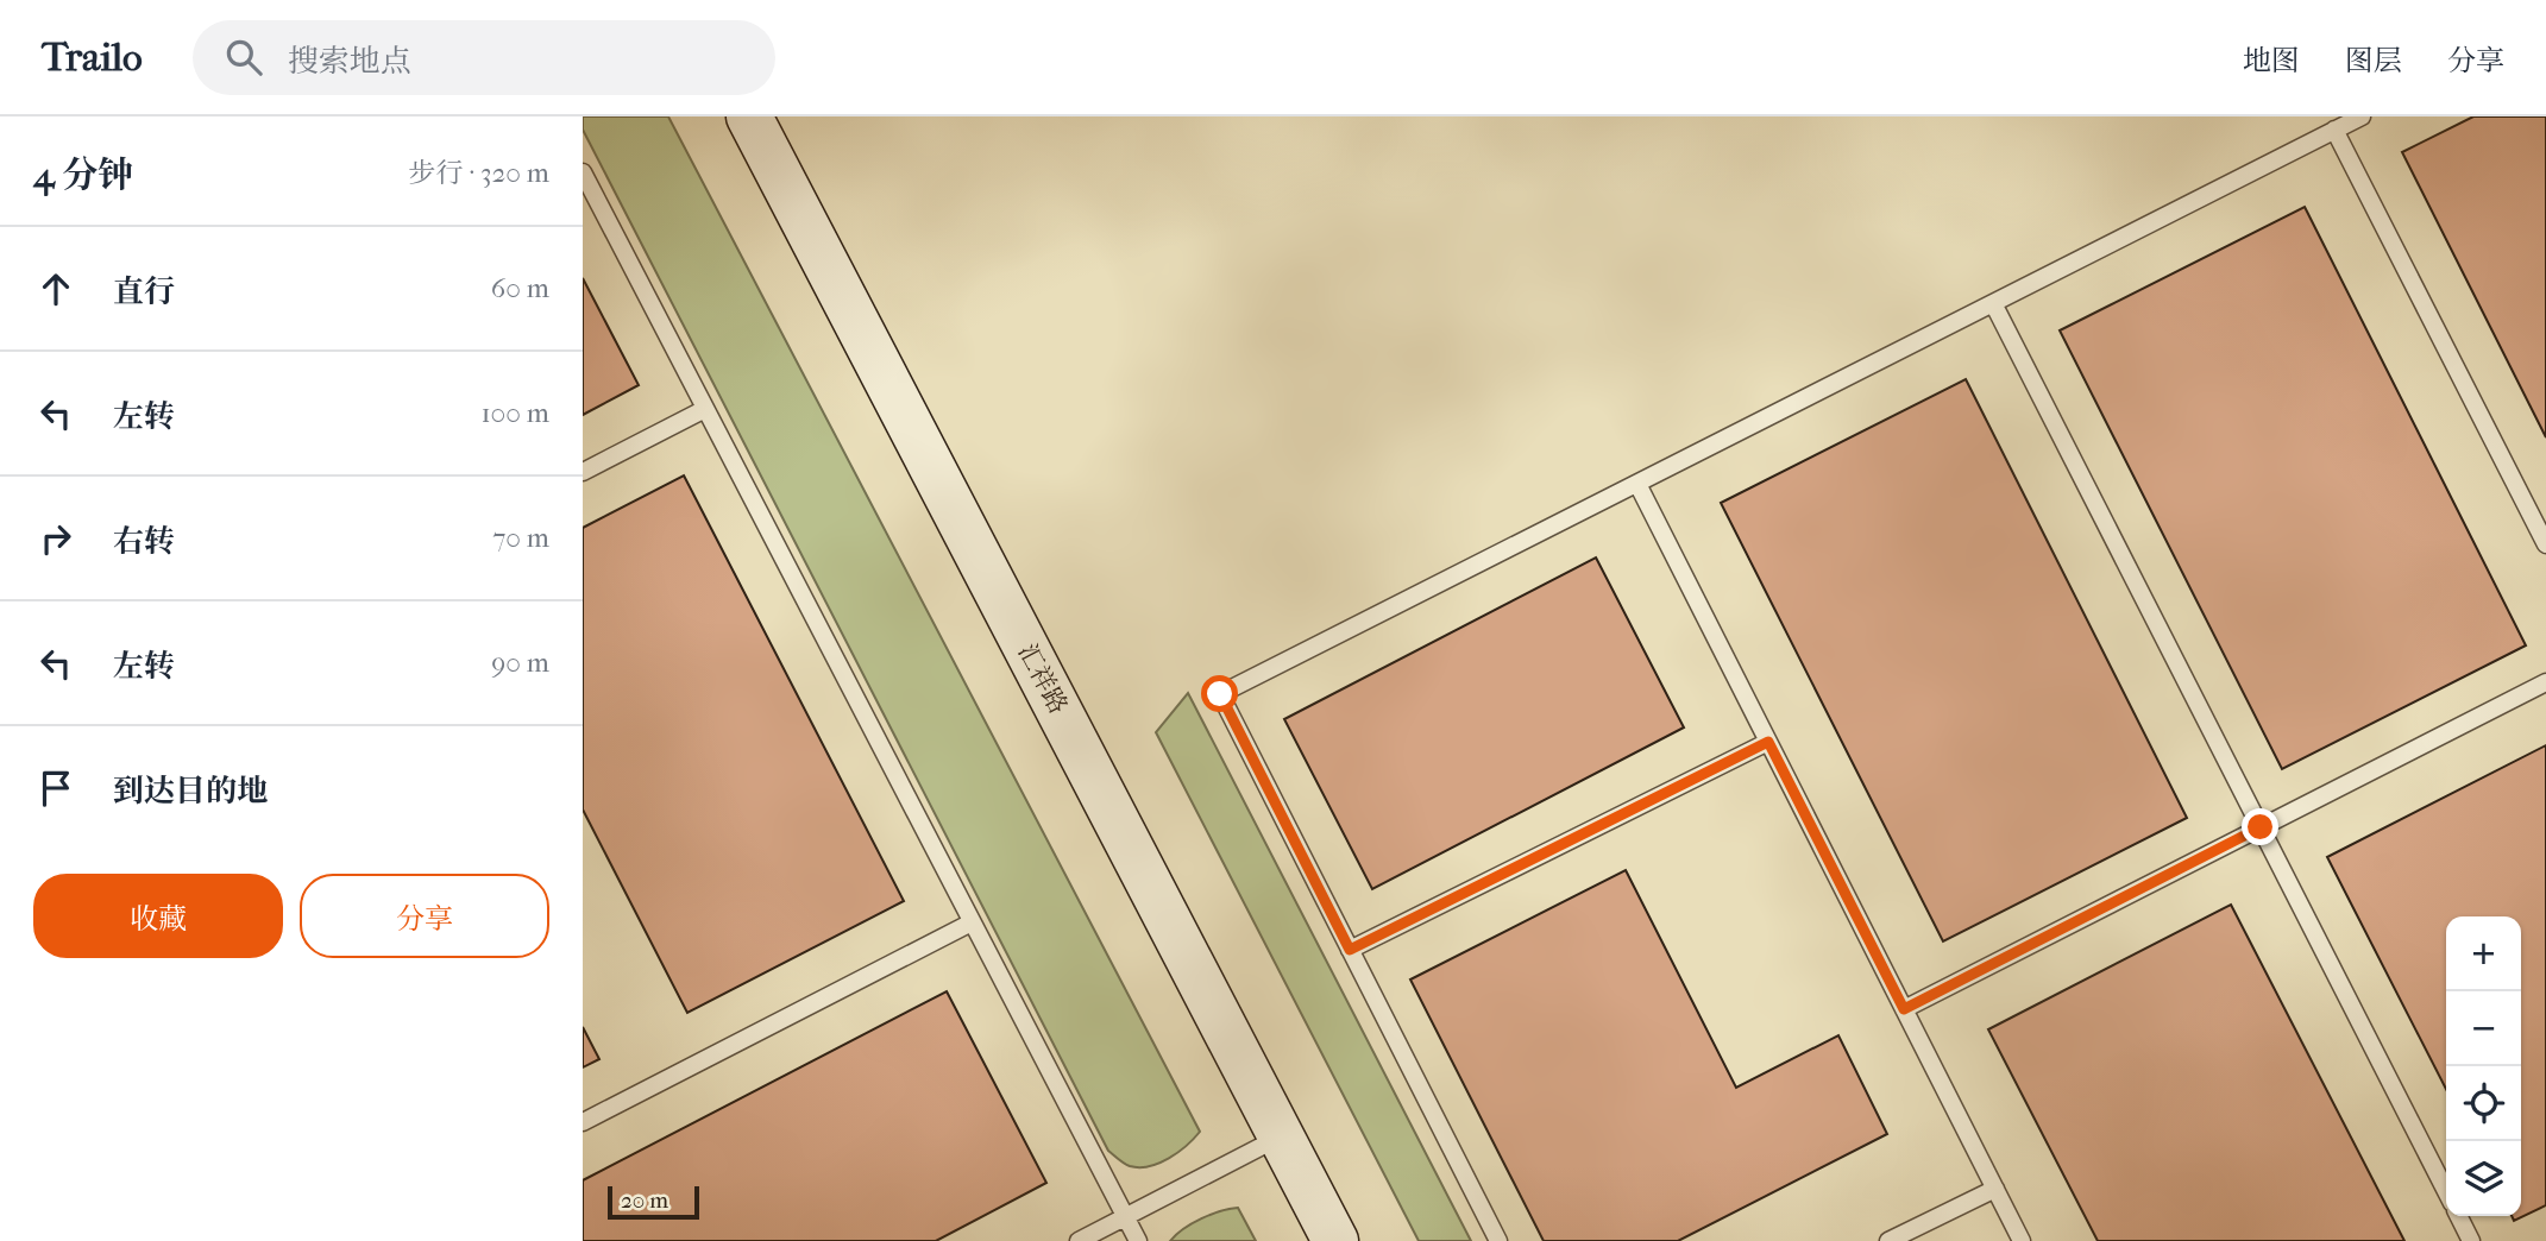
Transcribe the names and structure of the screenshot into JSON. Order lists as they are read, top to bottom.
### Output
{
  "streets": {
    "main road": ["汇祥路"]
  },
  "scale_bar": "20 m",
  "page": {
    "header": "Trailo",
    "search": "搜索地点",
    "nav": ["地图", "图层", "分享"],
    "heading": ["4 分钟", "步行 · 320 m"],
    "list": [
      ["直行", "60 m"],
      ["左转", "100 m"],
      ["右转", "70 m"],
      ["左转", "90 m"],
      "到达目的地"
    ],
    "buttons": ["收藏", "分享"],
    "map_buttons": ["+", "−"],
    "scale": "20 m"
  }
}
